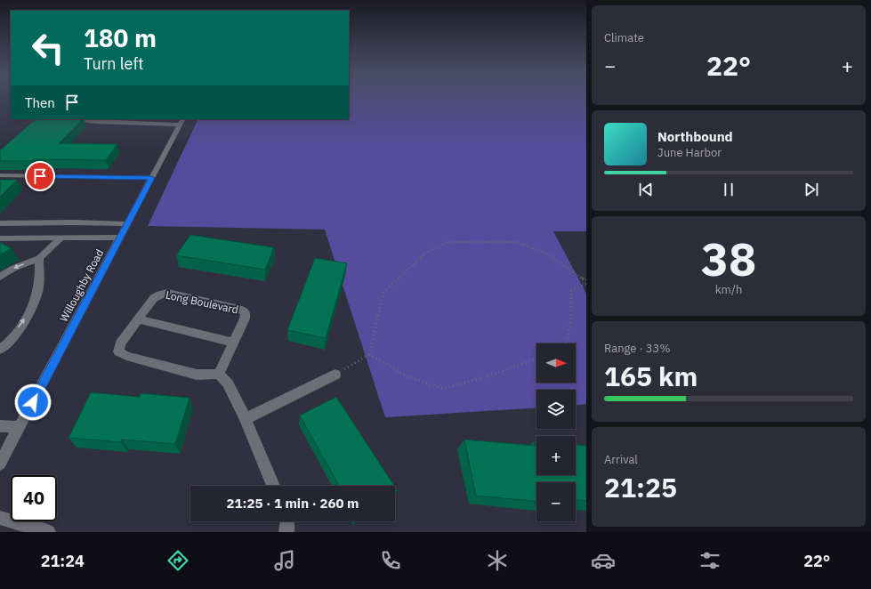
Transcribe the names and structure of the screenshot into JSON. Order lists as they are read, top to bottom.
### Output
{
  "streets": {
    "street": ["Willoughby Road", "Long Boulevard"]
  },
  "north": "right",
  "page": {
    "tile": [
      "Climate",
      ["38", "km/h"],
      ["Range · 33%", "165 km"],
      ["Arrival", "21:25"]
    ],
    "turn": ["180 m", "Turn left"],
    "heat": ["−", "22°", "+"],
    "then": "Then",
    "song": ["Northbound", "June Harbor"],
    "map_buttons": ["+", "−"],
    "limit": "40",
    "trip": "21:25 · 1 min · 260 m",
    "tabs": ["21:24", "22°"]
  }
}
